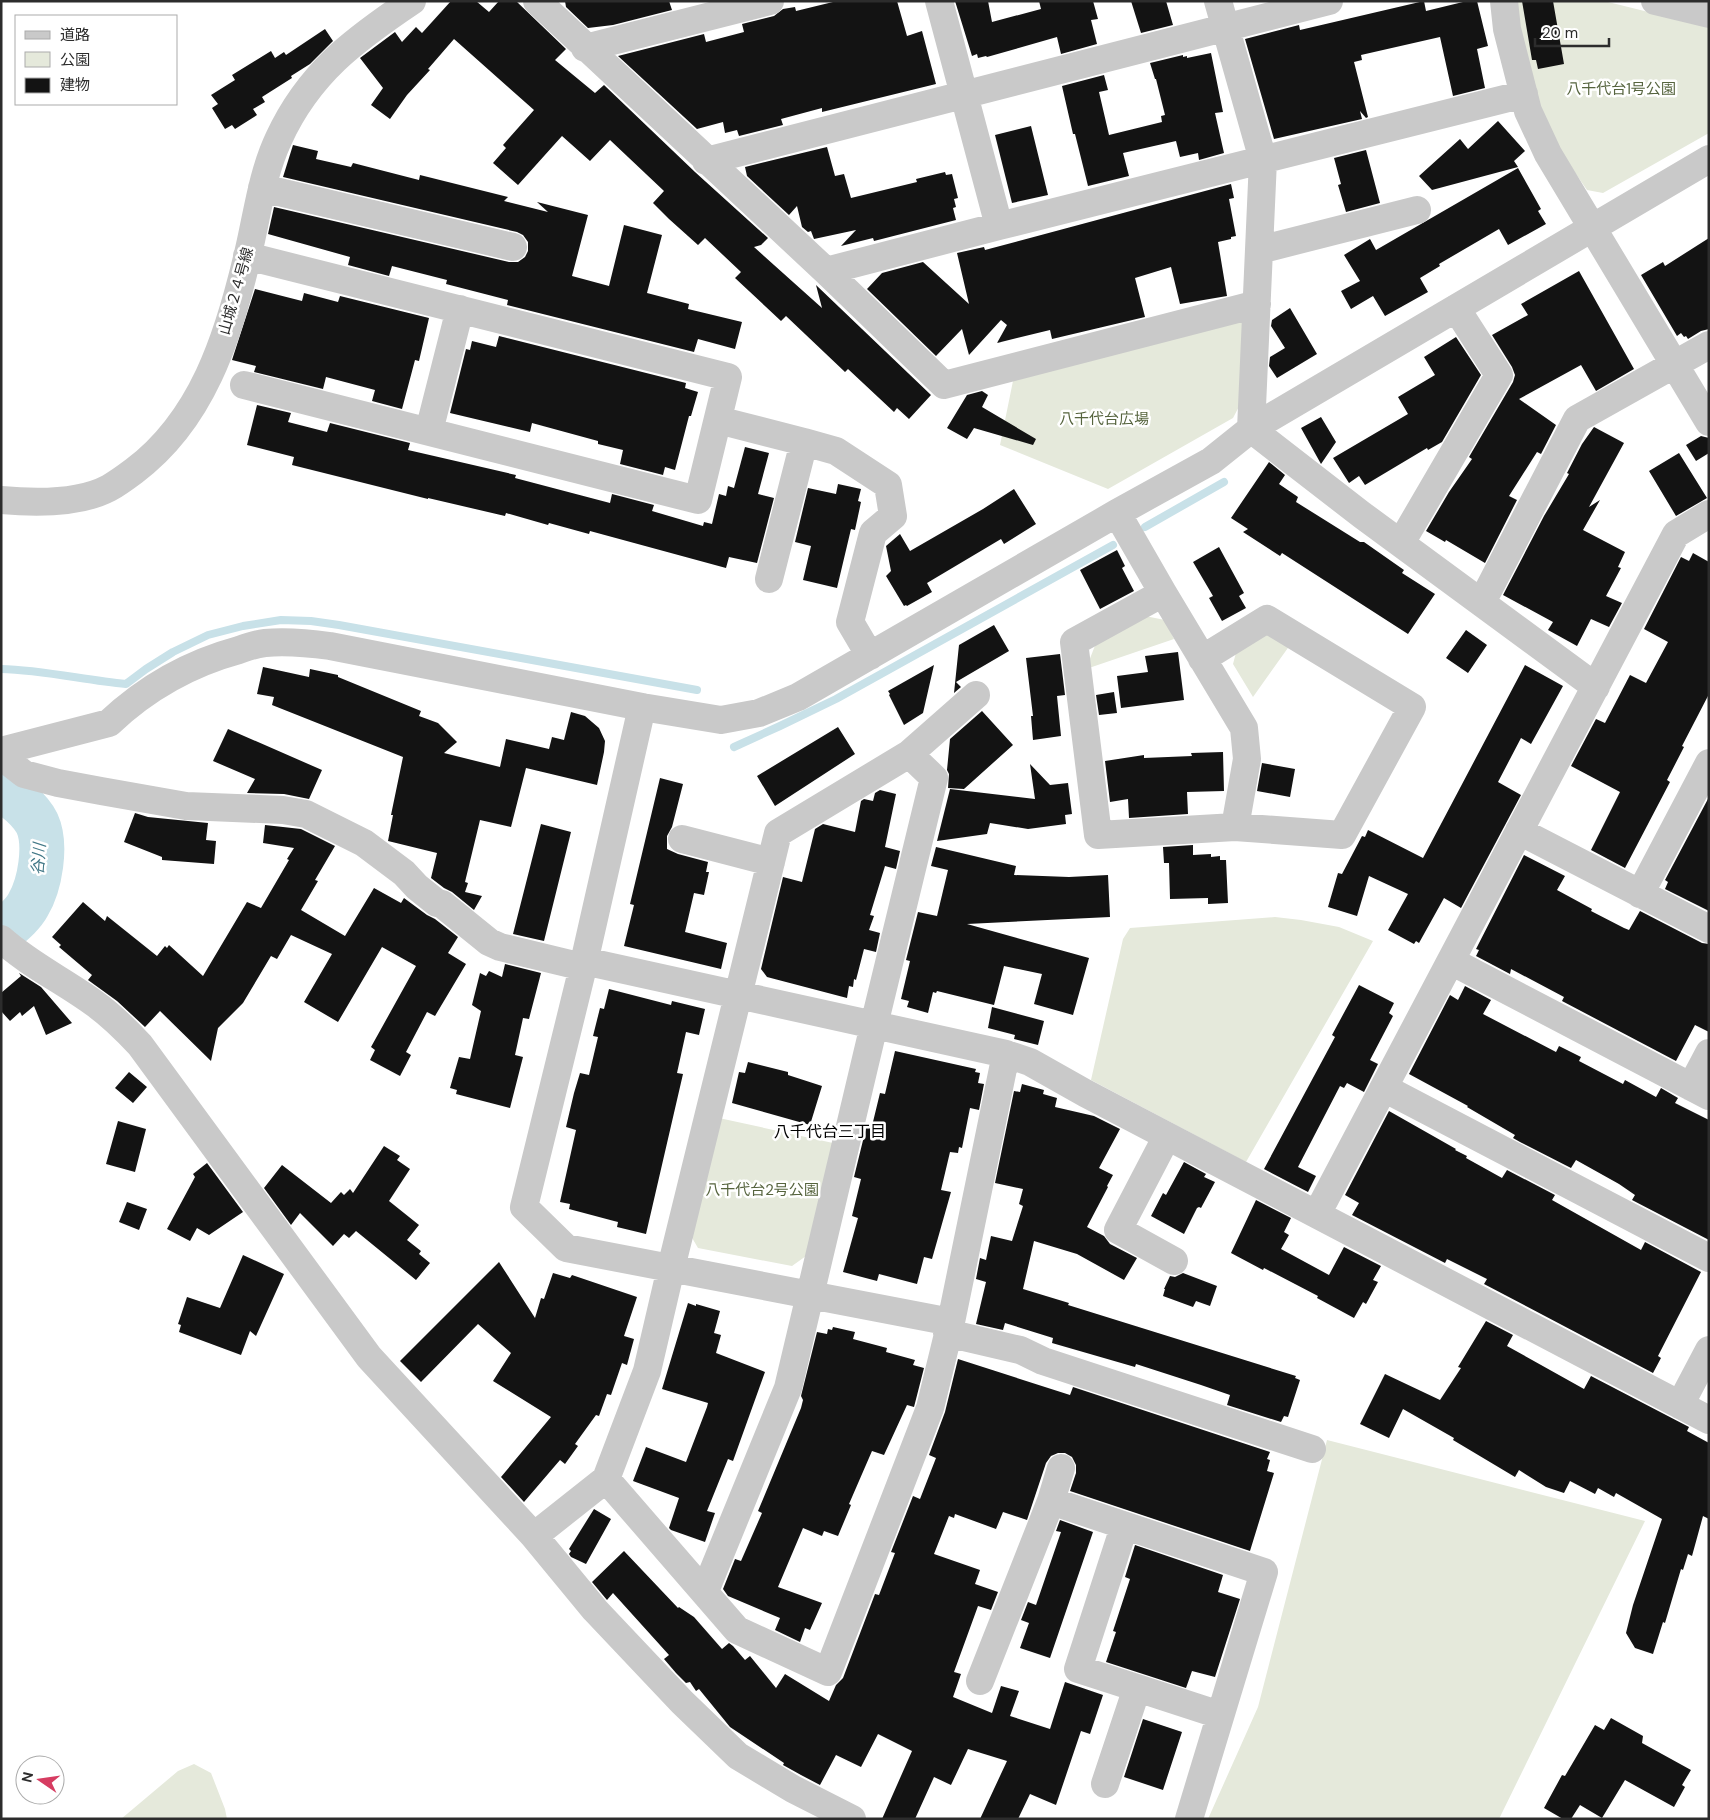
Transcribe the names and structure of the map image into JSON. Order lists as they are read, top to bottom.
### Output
{
  "streets": {
    "street": ["山城２４号線"]
  },
  "districts": ["八千代台三丁目"],
  "water": ["谷川"],
  "parks": ["八千代台1号公園", "八千代台広場", "八千代台2号公園"],
  "legend": ["道路", "公園", "建物"],
  "scale_bar": "20 m",
  "north": "left"
}
